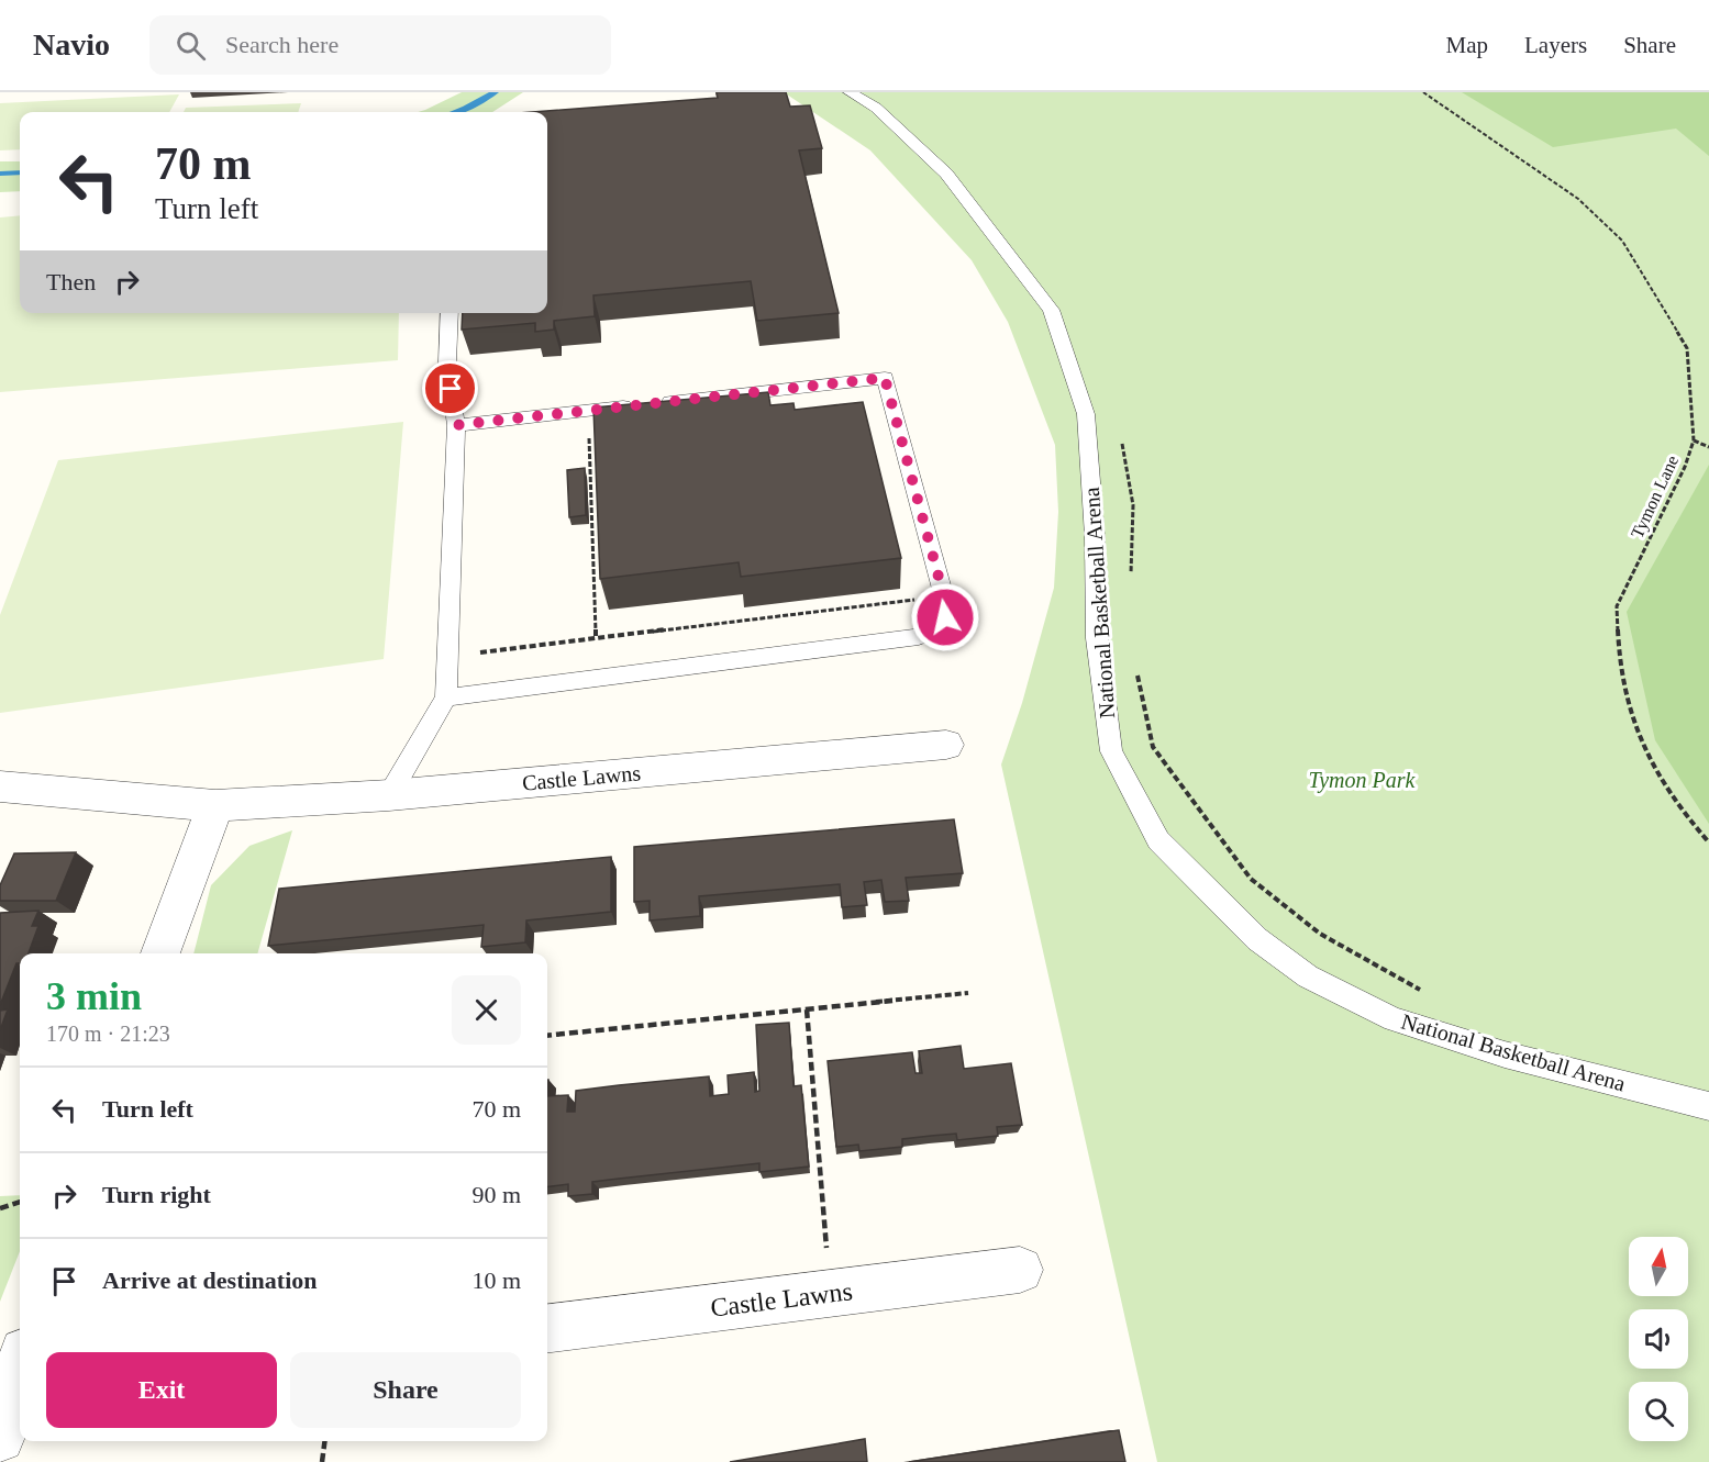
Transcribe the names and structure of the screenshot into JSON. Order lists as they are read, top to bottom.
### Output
{
  "streets": {
    "street": ["Castle Lawns"],
    "lane": ["National Basketball Arena"],
    "path": ["Tymon Lane"]
  },
  "parks": ["Tymon Park"],
  "north": "top",
  "page": {
    "header": "Navio",
    "search": "Search here",
    "nav": ["Map", "Layers", "Share"],
    "turn": ["70 m", "Turn left"],
    "then": "Then",
    "heading": ["3 min", "170 m · 21:23"],
    "list": [
      {
        "name": "Turn left",
        "value": "70 m"
      },
      {
        "name": "Turn right",
        "value": "90 m"
      },
      {
        "name": "Arrive at destination",
        "value": "10 m"
      }
    ],
    "buttons": ["Exit", "Share"]
  }
}
